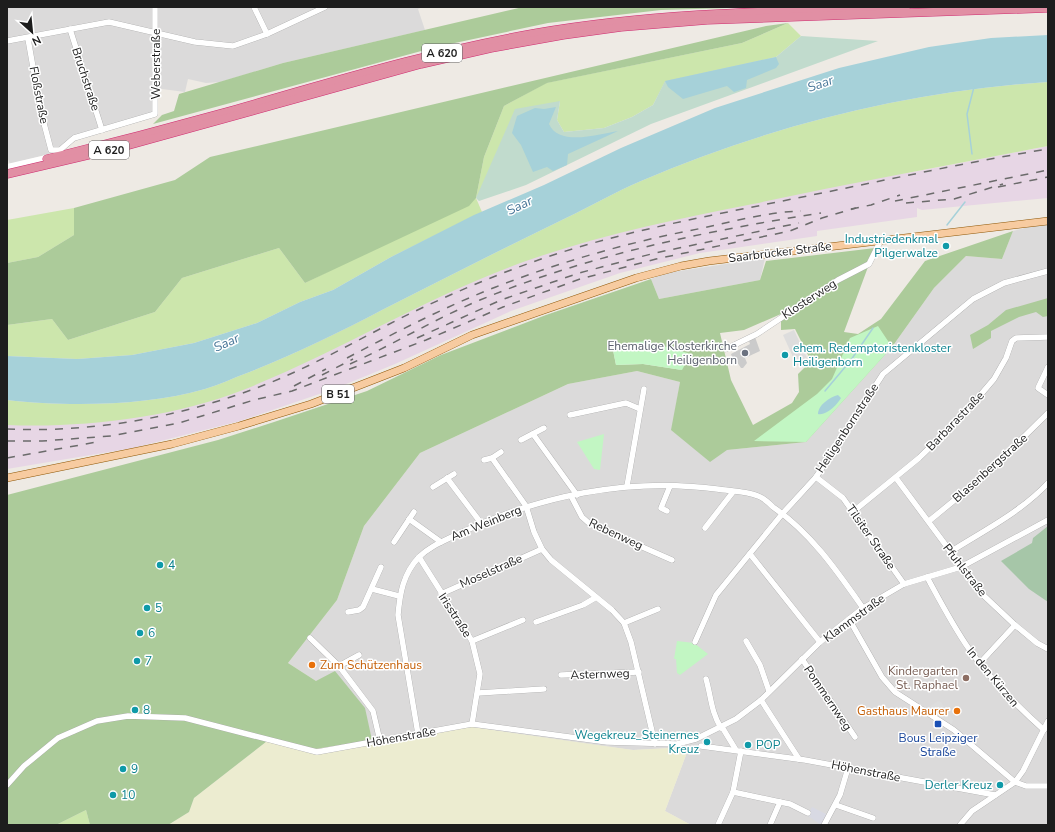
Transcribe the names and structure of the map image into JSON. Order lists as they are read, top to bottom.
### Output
{
  "streets": {
    "highway": ["A 620"],
    "main road": ["Saarbrücker Straße", "B 51"],
    "street": [
      "Weberstraße",
      "Bruchstraße",
      "Floßstraße",
      "Klosterweg",
      "Barbarastraße",
      "Heiligenbornstraße",
      "Blasenbergstraße",
      "Am Weinberg",
      "Rebenweg",
      "Tilsiter Straße",
      "Pfuhlstraße",
      "Moselstraße",
      "Irisstraße",
      "Klammstraße",
      "Asternweg",
      "In den Kürzen",
      "Pommernweg",
      "Höhenstraße"
    ]
  },
  "crossings": [
    ["Weberstraße", "Bruchstraße"],
    ["Weberstraße", "Floßstraße"],
    ["Bruchstraße", "Floßstraße"],
    ["Saarbrücker Straße", "Klosterweg"],
    ["Barbarastraße", "Tilsiter Straße"],
    ["Barbarastraße", "Pfuhlstraße"],
    ["Heiligenbornstraße", "Am Weinberg"],
    ["Heiligenbornstraße", "Tilsiter Straße"],
    ["Blasenbergstraße", "Pfuhlstraße"],
    ["Am Weinberg", "Rebenweg"],
    ["Am Weinberg", "Irisstraße"],
    ["Am Weinberg", "Klammstraße"],
    ["Am Weinberg", "Höhenstraße"],
    ["Tilsiter Straße", "Klammstraße"],
    ["Pfuhlstraße", "Klammstraße"],
    ["Moselstraße", "Irisstraße"],
    ["Irisstraße", "Höhenstraße"],
    ["Klammstraße", "In den Kürzen"],
    ["Klammstraße", "Pommernweg"],
    ["Klammstraße", "Höhenstraße"]
  ],
  "water": ["Saar"],
  "places": {
    "other": [
      "Industriedenkmal Pilgerwalze",
      "Ehemalige Klosterkirche Heiligenborn",
      "ehem. Redemptoristenkloster Heiligenborn",
      "4",
      "5",
      "6",
      "7",
      "Zum Schützenhaus",
      "Kindergarten St. Raphael",
      "8",
      "Gasthaus Maurer",
      "Wegekreuz_Steinernes Kreuz",
      "POP",
      "9",
      "Derler Kreuz",
      "10"
    ],
    "transit": ["Bous Leipziger Straße"]
  },
  "north": "bottom right"
}
